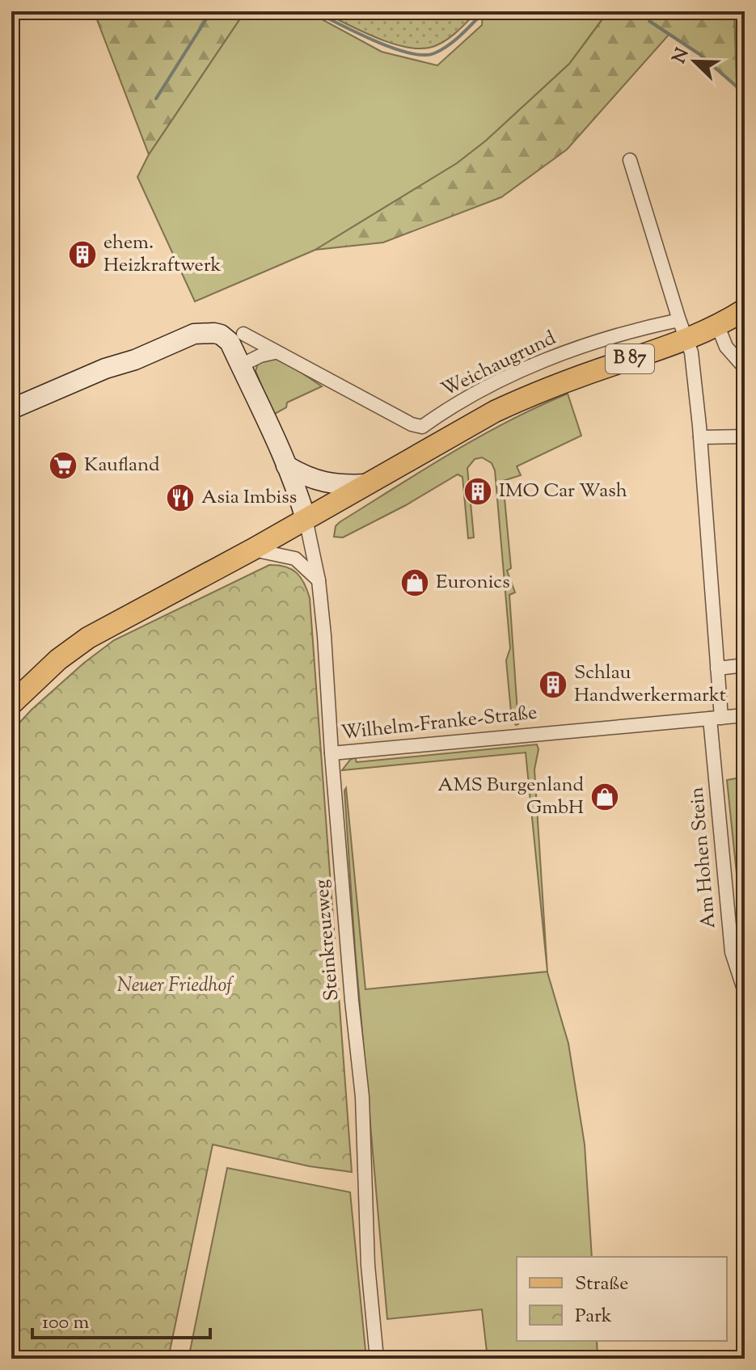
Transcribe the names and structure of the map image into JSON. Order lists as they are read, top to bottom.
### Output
{
  "streets": {
    "main road": ["B 87"],
    "street": [
      "Weichaugrund",
      "Wilhelm-Franke-Straße",
      "Am Hohen Stein",
      "Steinkreuzweg"
    ]
  },
  "crossings": [
    ["B 87", "Weichaugrund"],
    ["B 87", "Am Hohen Stein"],
    ["B 87", "Steinkreuzweg"],
    ["Weichaugrund", "Am Hohen Stein"],
    ["Wilhelm-Franke-Straße", "Am Hohen Stein"],
    ["Wilhelm-Franke-Straße", "Steinkreuzweg"]
  ],
  "parks": ["Neuer Friedhof"],
  "places": {
    "building": ["ehem. Heizkraftwerk", "IMO Car Wash", "Schlau Handwerkermarkt"],
    "supermarket": ["Kaufland"],
    "restaurant": ["Asia Imbiss"],
    "shop": ["Euronics", "AMS Burgenland GmbH"]
  },
  "legend": ["Straße", "Park"],
  "scale_bar": "100 m",
  "north": "top left"
}
